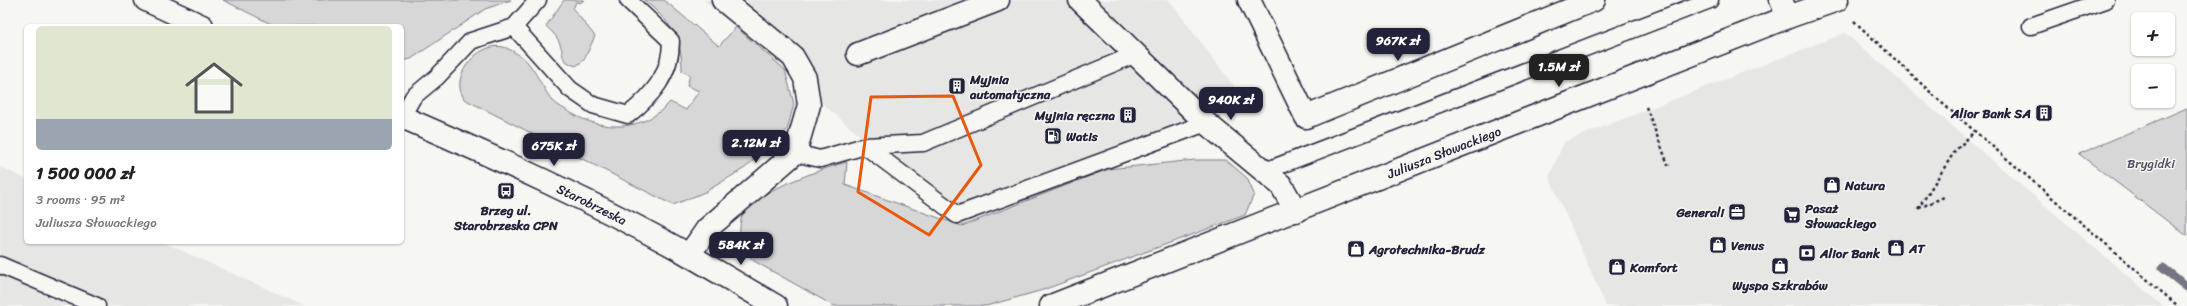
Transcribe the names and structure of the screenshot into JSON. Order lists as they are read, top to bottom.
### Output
{
  "streets": {
    "street": ["Juliusza Słowackiego", "Starobrzeska"]
  },
  "parks": ["Brygidki"],
  "places": {
    "building": ["Myjnia automatyczna", "Alior Bank SA", "Myjnia ręczna"],
    "fuel station": ["Watis"],
    "shop": [
      "Natura",
      "Venus",
      "AT",
      "Agrotechnika-Brudz",
      "Wyspa Szkrabów",
      "Komfort"
    ],
    "bus stop": ["Brzeg ul. Starobrzeska CPN"],
    "office": ["Generali"],
    "supermarket": ["Pasaż Słowackiego"],
    "bank": ["Alior Bank"]
  },
  "page": {
    "map_buttons": ["+", "−"],
    "list": [
      {
        "name": "1 500 000 zł",
        "note": "3 rooms · 95 m² · Juliusza Słowackiego"
      }
    ],
    "price": [
      "967K zł",
      "1.5M zł",
      "940K zł",
      "2.12M zł",
      "675K zł",
      "584K zł"
    ]
  }
}
